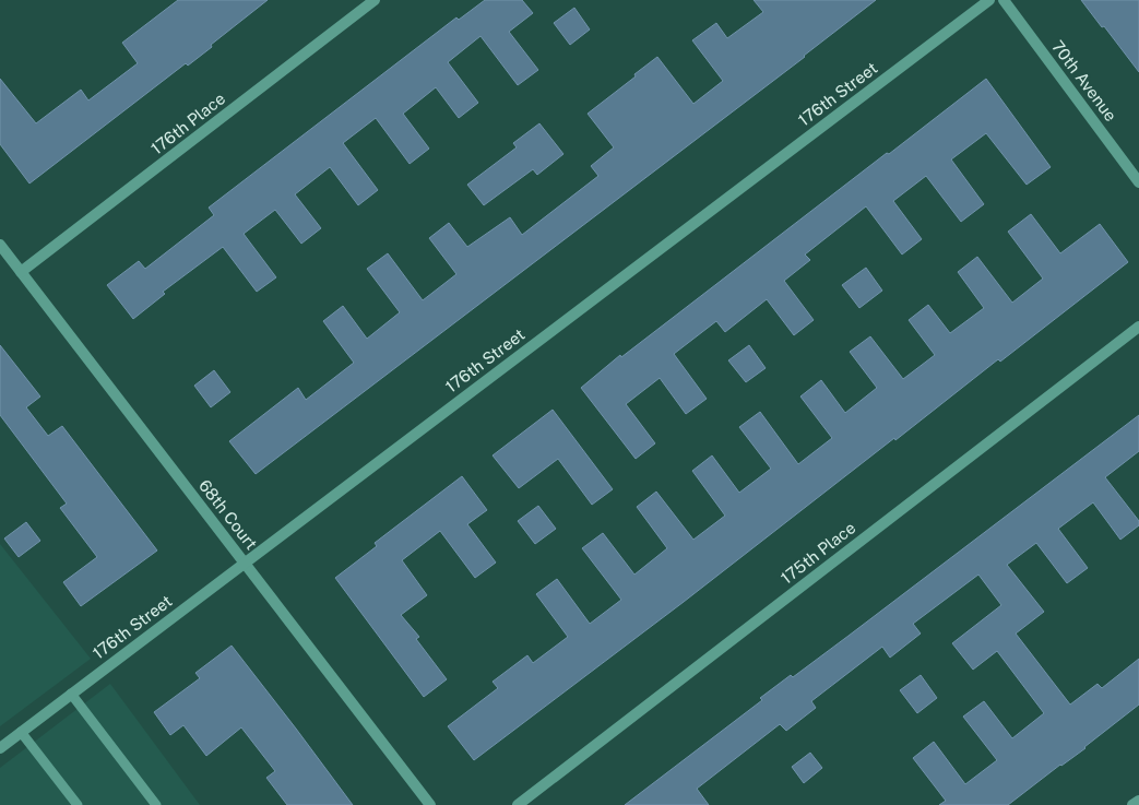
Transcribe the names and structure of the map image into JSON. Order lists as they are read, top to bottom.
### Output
{
  "streets": {
    "street": [
      "70th Avenue",
      "176th Street",
      "176th Place",
      "68th Court",
      "175th Place"
    ]
  },
  "crossings": [
    ["176th Street", "68th Court"],
    ["176th Place", "68th Court"]
  ]
}
